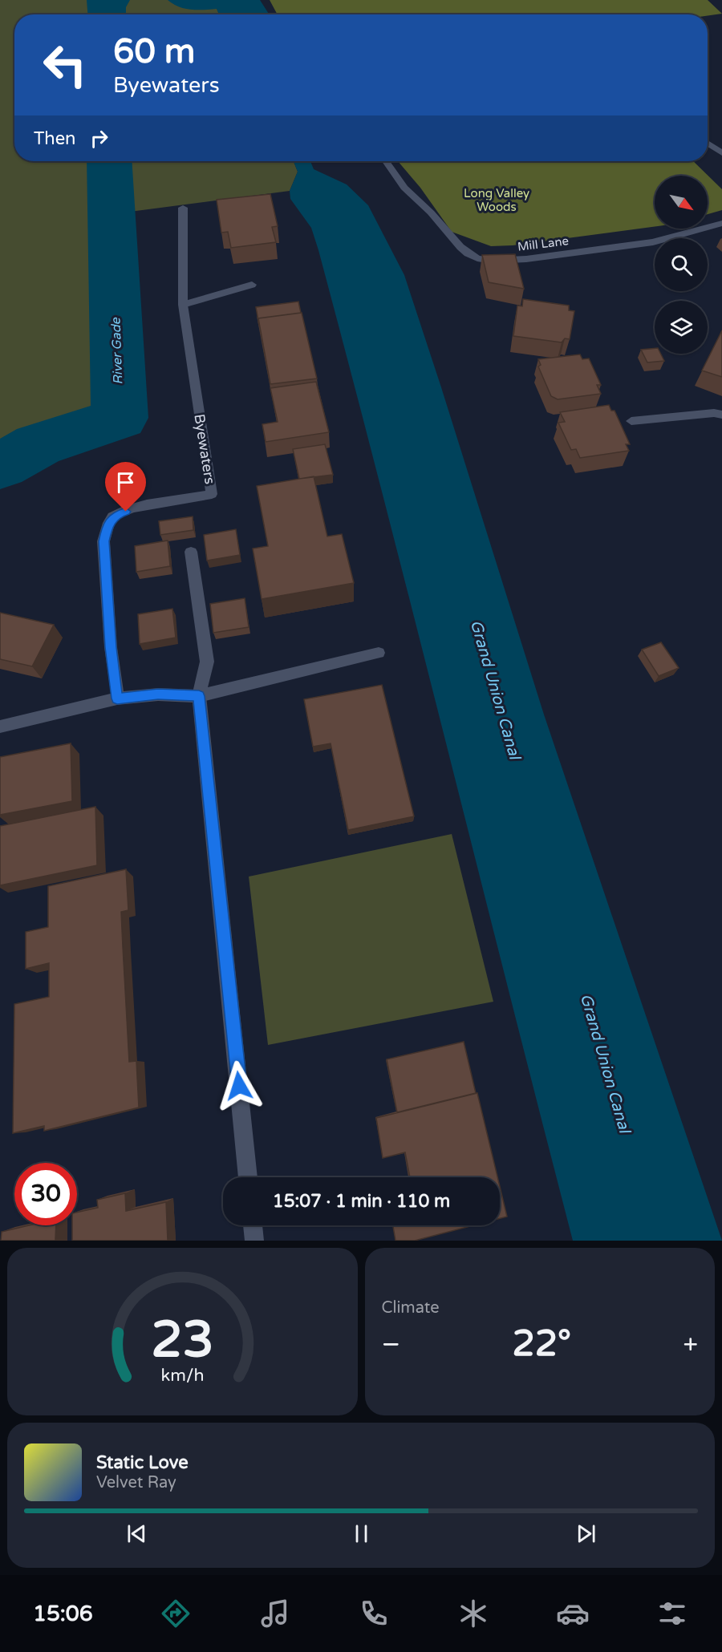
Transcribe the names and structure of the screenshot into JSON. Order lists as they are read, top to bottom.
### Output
{
  "streets": {
    "street": ["Mill Lane", "Byewaters"]
  },
  "water": ["River Gade", "Grand Union Canal"],
  "parks": ["Long Valley Woods"],
  "north": "bottom right",
  "page": {
    "turn": ["60 m", "Byewaters"],
    "then": "Then",
    "limit": "30",
    "trip": "15:07 · 1 min · 110 m",
    "tile": "Climate",
    "heat": ["−", "22°", "+"],
    "song": ["Static Love", "Velvet Ray"],
    "tabs": "15:06",
    "gauge": ["23", "km/h"]
  }
}
